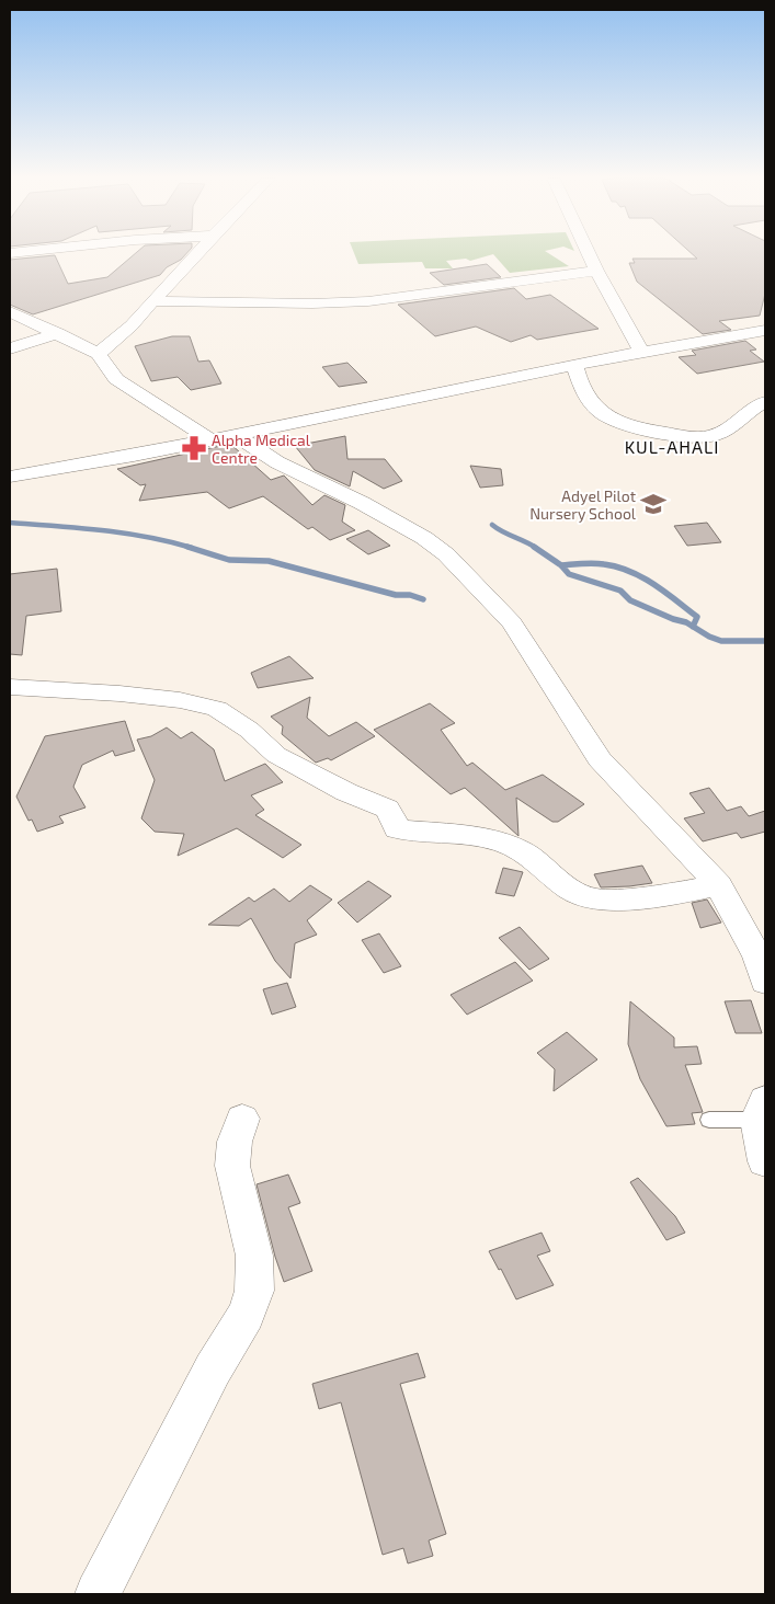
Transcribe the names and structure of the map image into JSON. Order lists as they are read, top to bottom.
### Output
{
  "districts": ["KUL-AHALI"],
  "places": {
    "pharmacy": ["Alpha Medical Centre"],
    "school or university": ["Adyel Pilot Nursery School"]
  }
}
